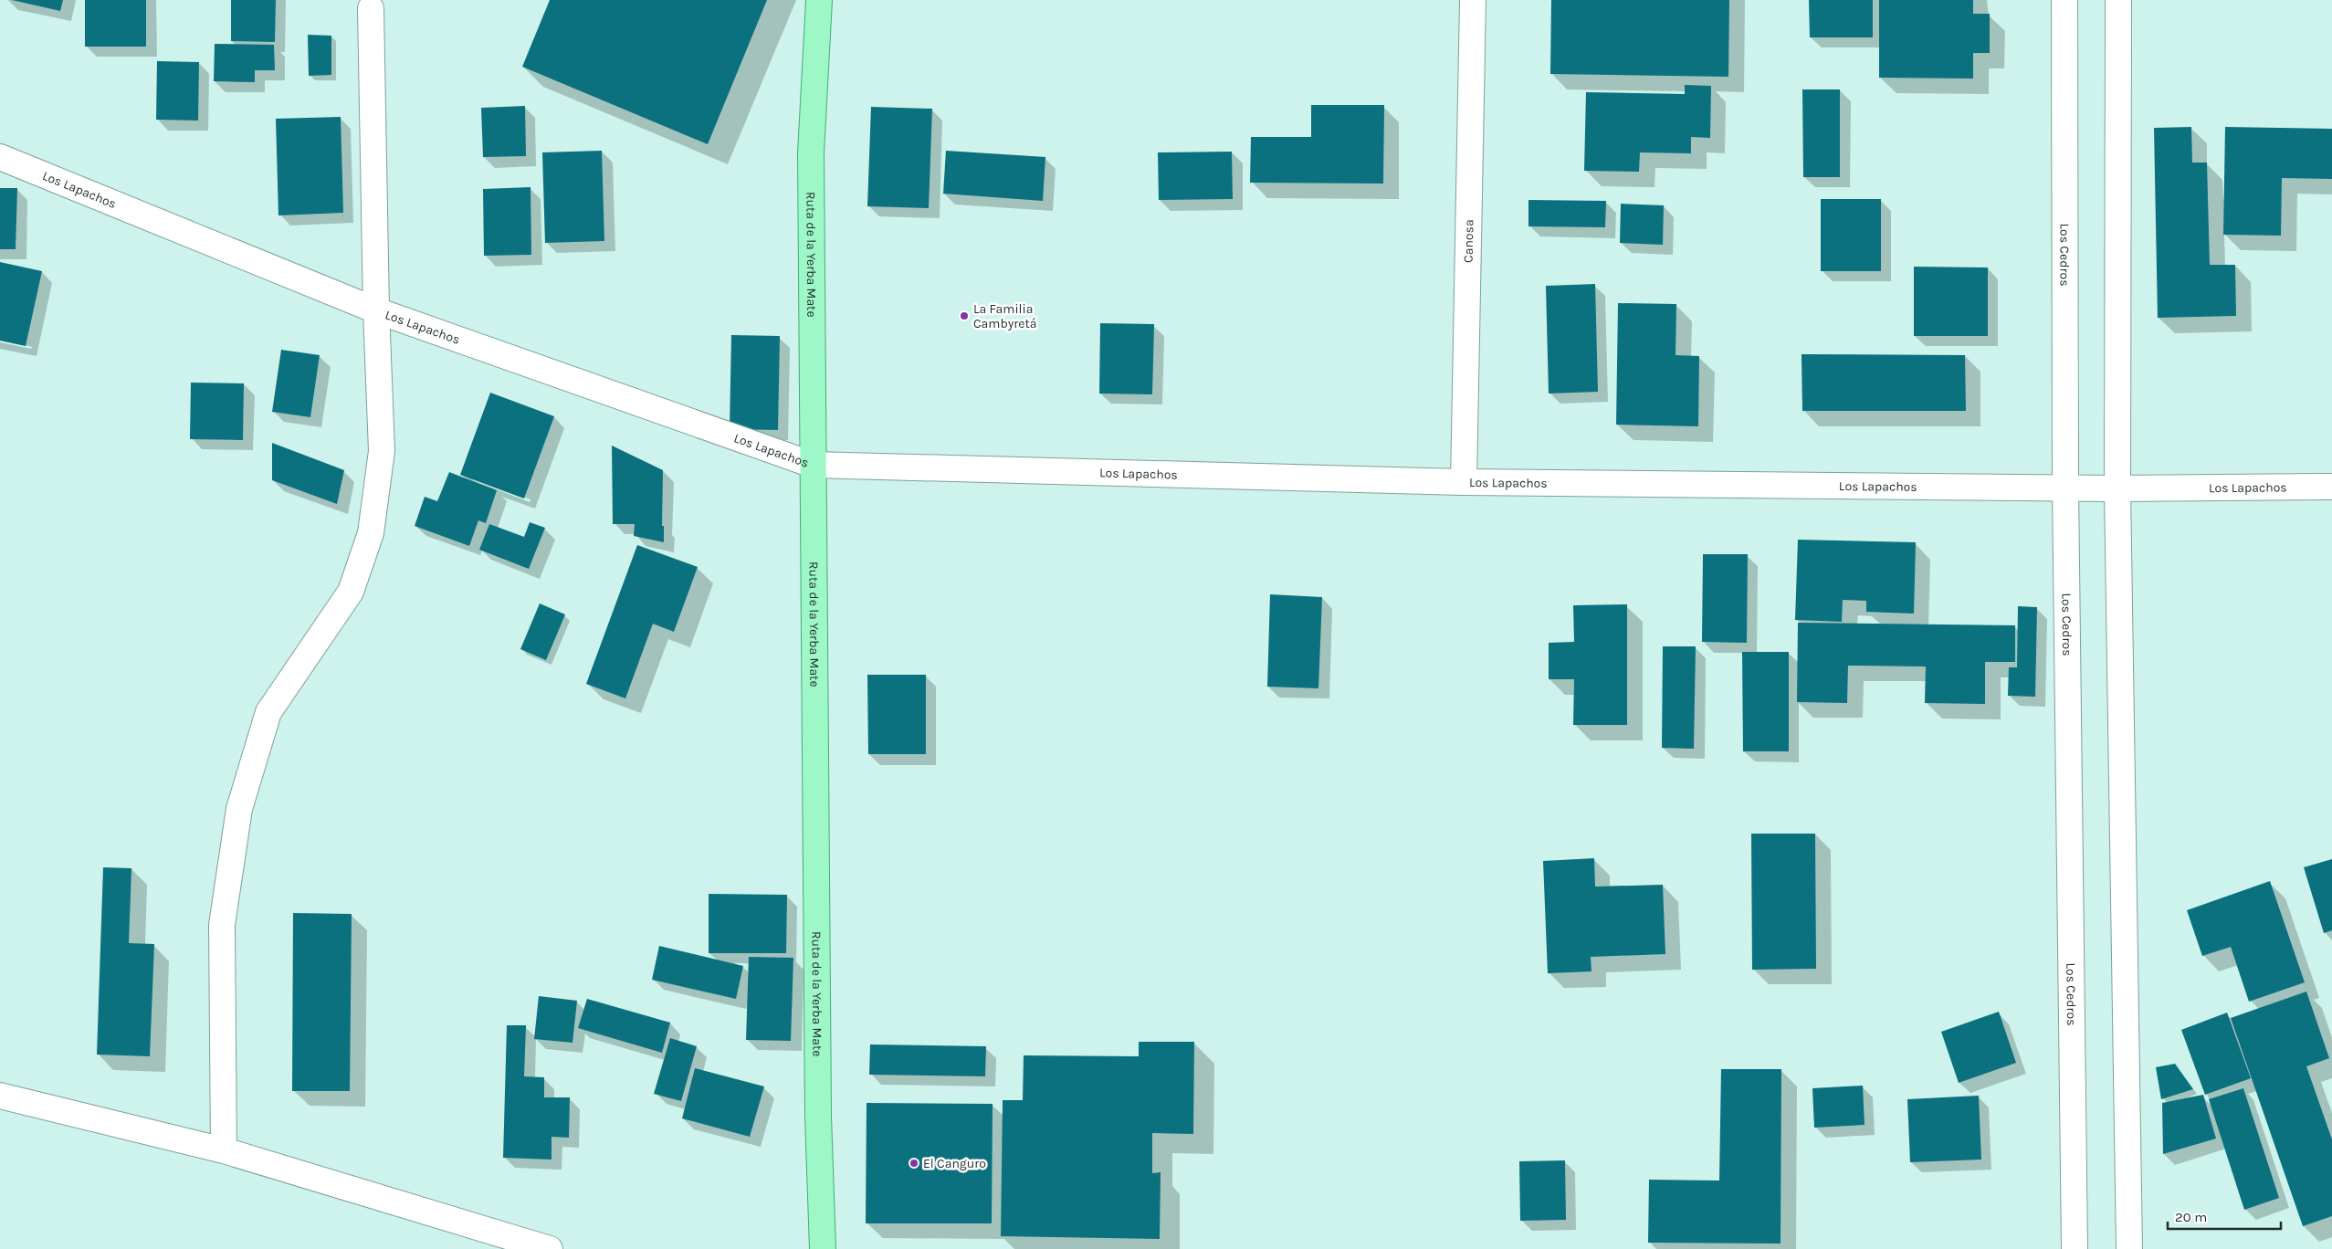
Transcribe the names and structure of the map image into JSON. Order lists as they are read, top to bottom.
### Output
{
  "streets": {
    "main road": ["Ruta de la Yerba Mate"],
    "street": ["Los Lapachos", "Canosa", "Los Cedros"]
  },
  "crossings": [
    ["Los Lapachos", "Canosa"],
    ["Los Lapachos", "Ruta de la Yerba Mate"],
    ["Los Lapachos", "Los Cedros"]
  ],
  "places": ["La Familia Cambyretá", "El Canguro"],
  "scale_bar": "20 m"
}
